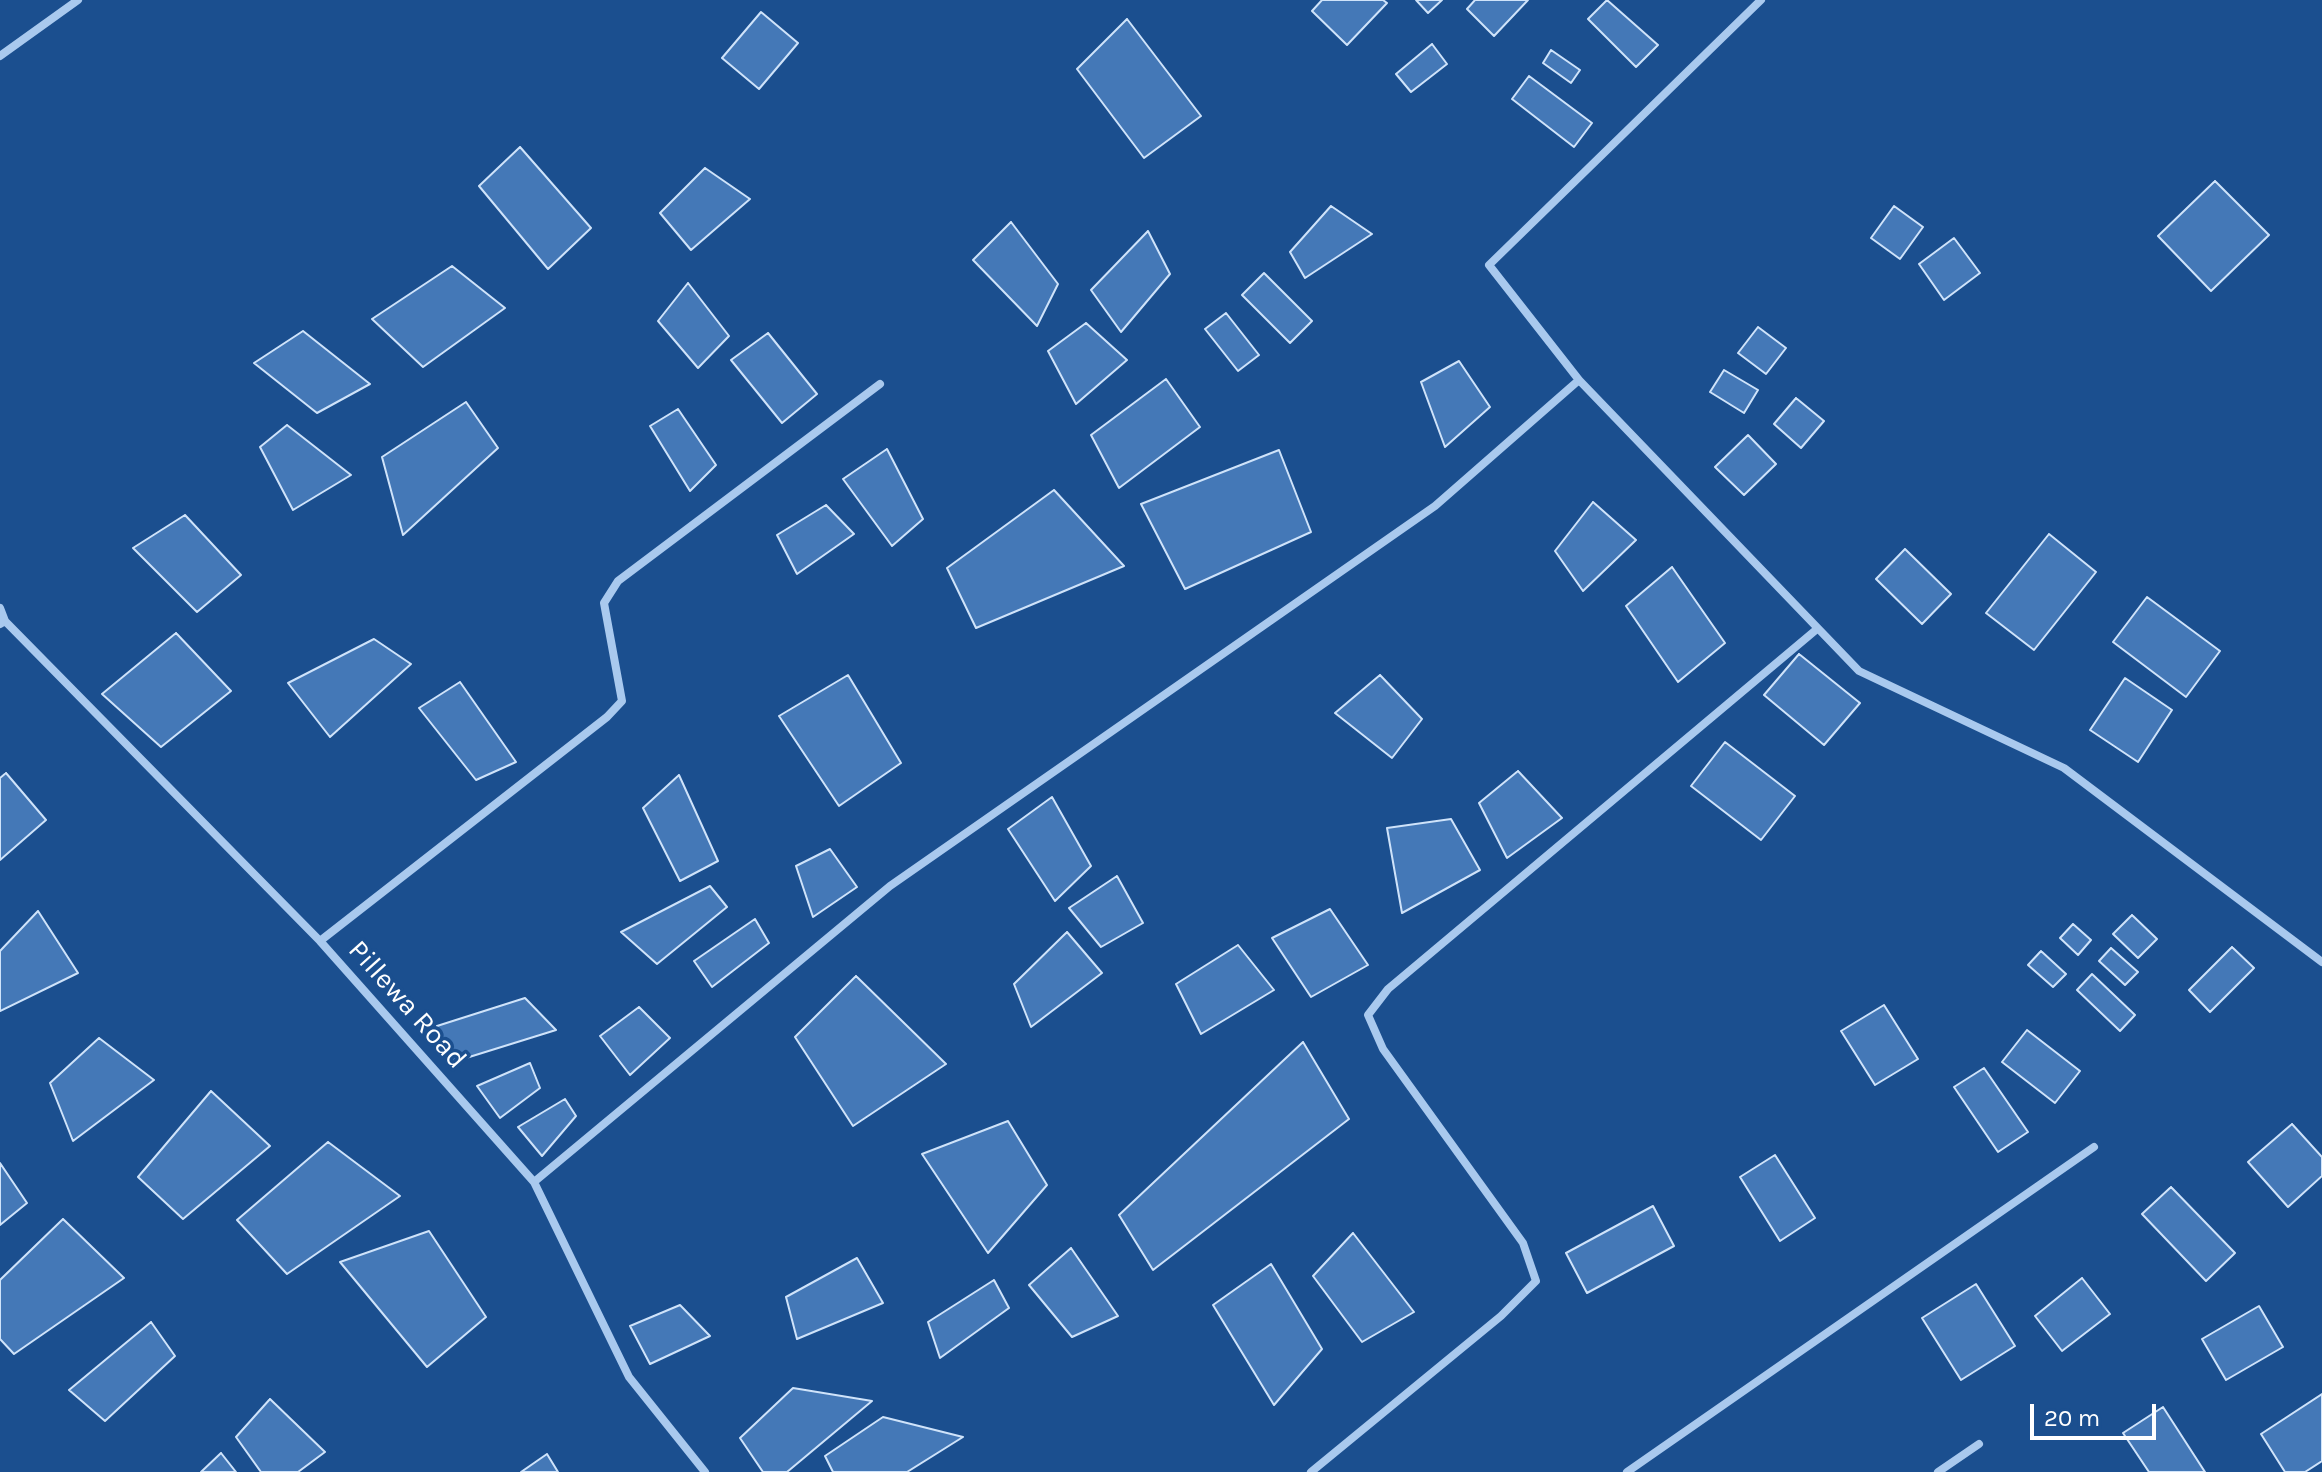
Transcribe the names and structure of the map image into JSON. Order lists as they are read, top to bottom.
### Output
{
  "streets": {
    "street": ["Pillewa Road"]
  },
  "scale_bar": "20 m"
}
